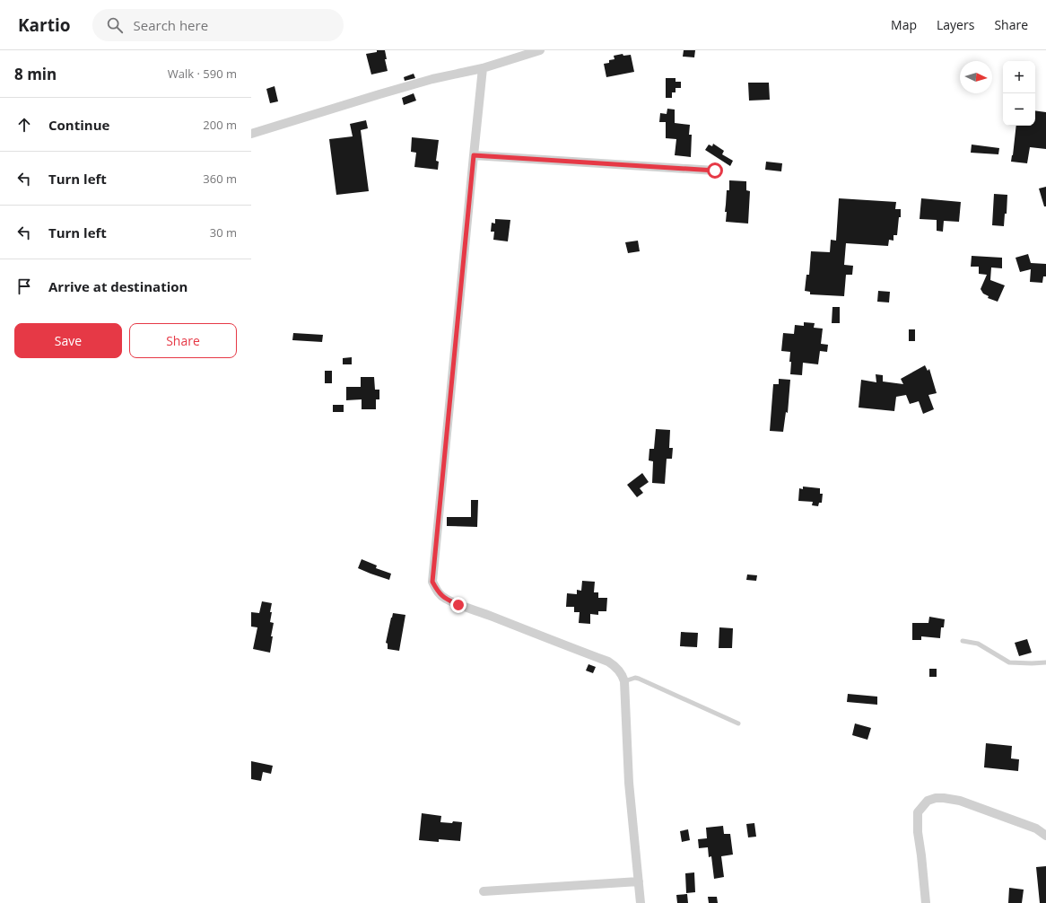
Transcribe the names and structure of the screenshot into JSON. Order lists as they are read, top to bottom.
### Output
{
  "north": "right",
  "page": {
    "header": "Kartio",
    "search": "Search here",
    "nav": ["Map", "Layers", "Share"],
    "heading": ["8 min", "Walk · 590 m"],
    "map_buttons": ["+", "−"],
    "list": [
      ["Continue", "200 m"],
      ["Turn left", "360 m"],
      ["Turn left", "30 m"],
      "Arrive at destination"
    ],
    "buttons": ["Save", "Share"]
  }
}
